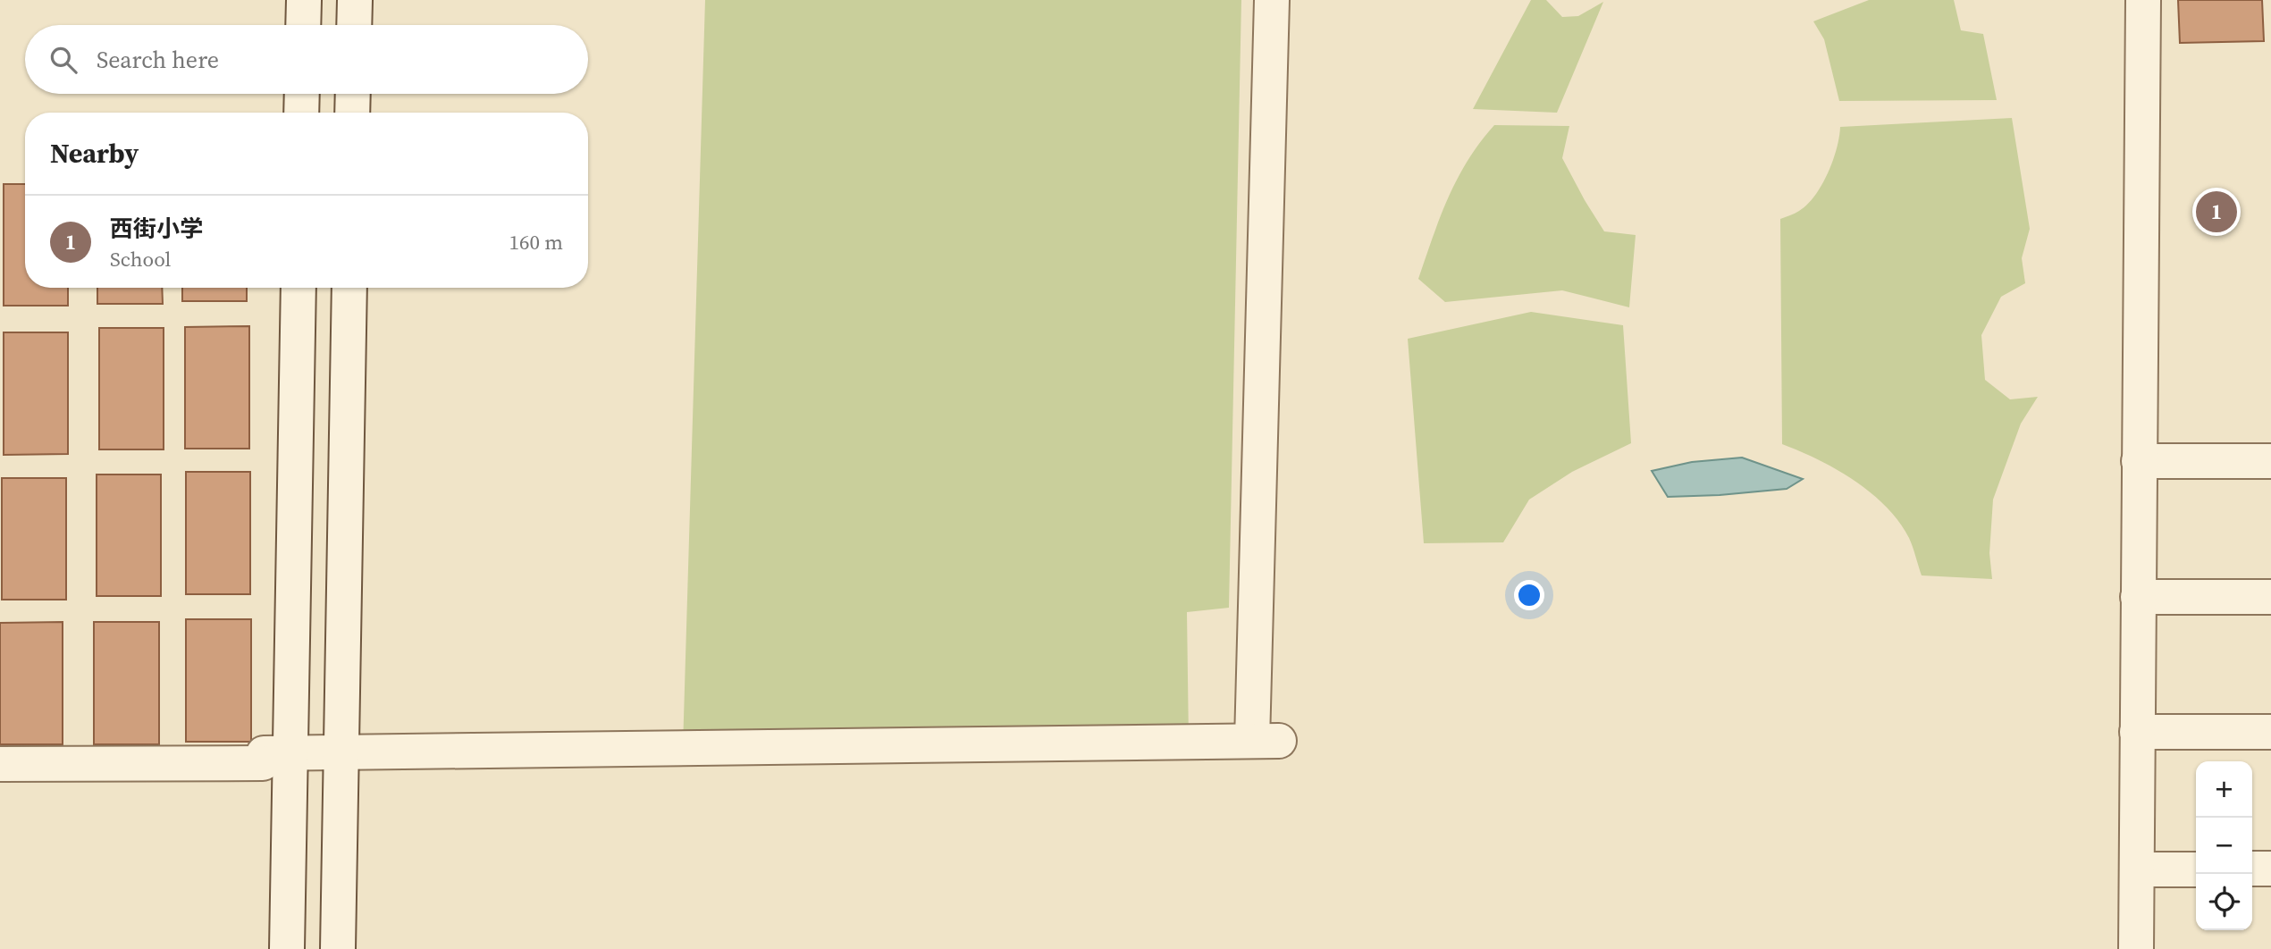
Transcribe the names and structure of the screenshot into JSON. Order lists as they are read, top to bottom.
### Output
{
  "page": {
    "search": "Search here",
    "heading": "Nearby",
    "pins": "1",
    "list": [
      {
        "mark": "1",
        "name": "西街小学",
        "note": "School",
        "value": "160 m"
      }
    ],
    "map_buttons": ["+", "−"]
  }
}
